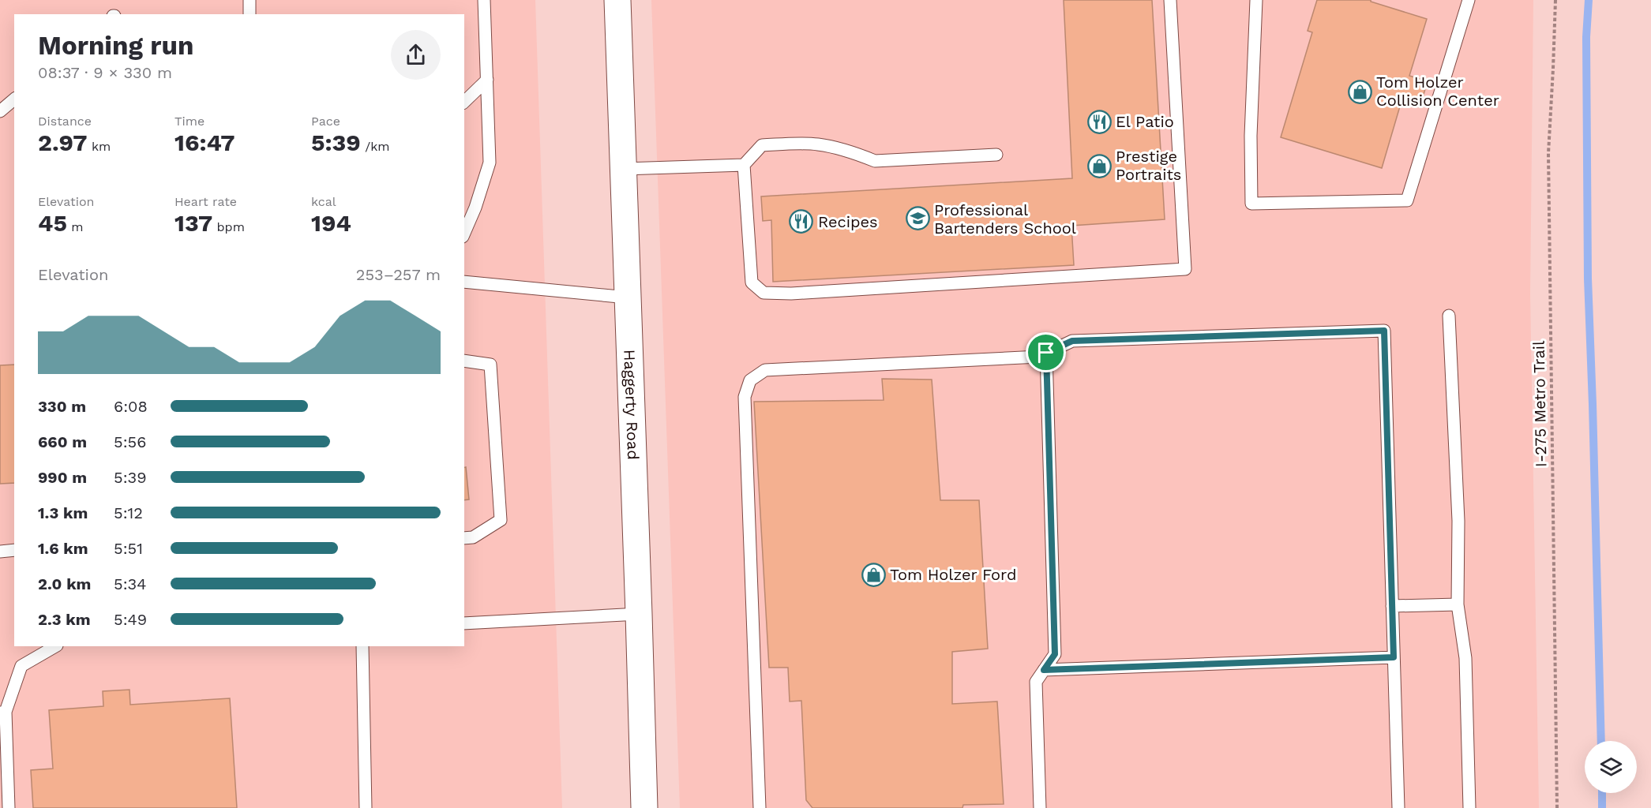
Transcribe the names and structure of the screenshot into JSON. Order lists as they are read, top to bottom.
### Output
{
  "streets": {
    "street": ["Haggerty Road"],
    "path": ["I-275 Metro Trail"]
  },
  "places": {
    "shop": ["Tom Holzer Collision Center", "Prestige Portraits", "Tom Holzer Ford"],
    "restaurant": ["El Patio", "Recipes"],
    "school or university": ["Professional Bartenders School"]
  },
  "page": {
    "heading": ["Morning run", "08:37 · 9 × 330 m"],
    "stats": [
      ["Distance", "2.97 km"],
      ["Time", "16:47"],
      ["Pace", "5:39 /km"],
      ["Elevation", "45 m"],
      ["Heart rate", "137 bpm"],
      ["kcal", "194"]
    ],
    "chart": ["Elevation", "253–257 m"],
    "list": [
      {
        "name": "330 m",
        "note": "6:08"
      },
      {
        "name": "660 m",
        "note": "5:56"
      },
      {
        "name": "990 m",
        "note": "5:39"
      },
      {
        "name": "1.3 km",
        "note": "5:12"
      },
      {
        "name": "1.6 km",
        "note": "5:51"
      },
      {
        "name": "2.0 km",
        "note": "5:34"
      },
      {
        "name": "2.3 km",
        "note": "5:49"
      }
    ]
  }
}
